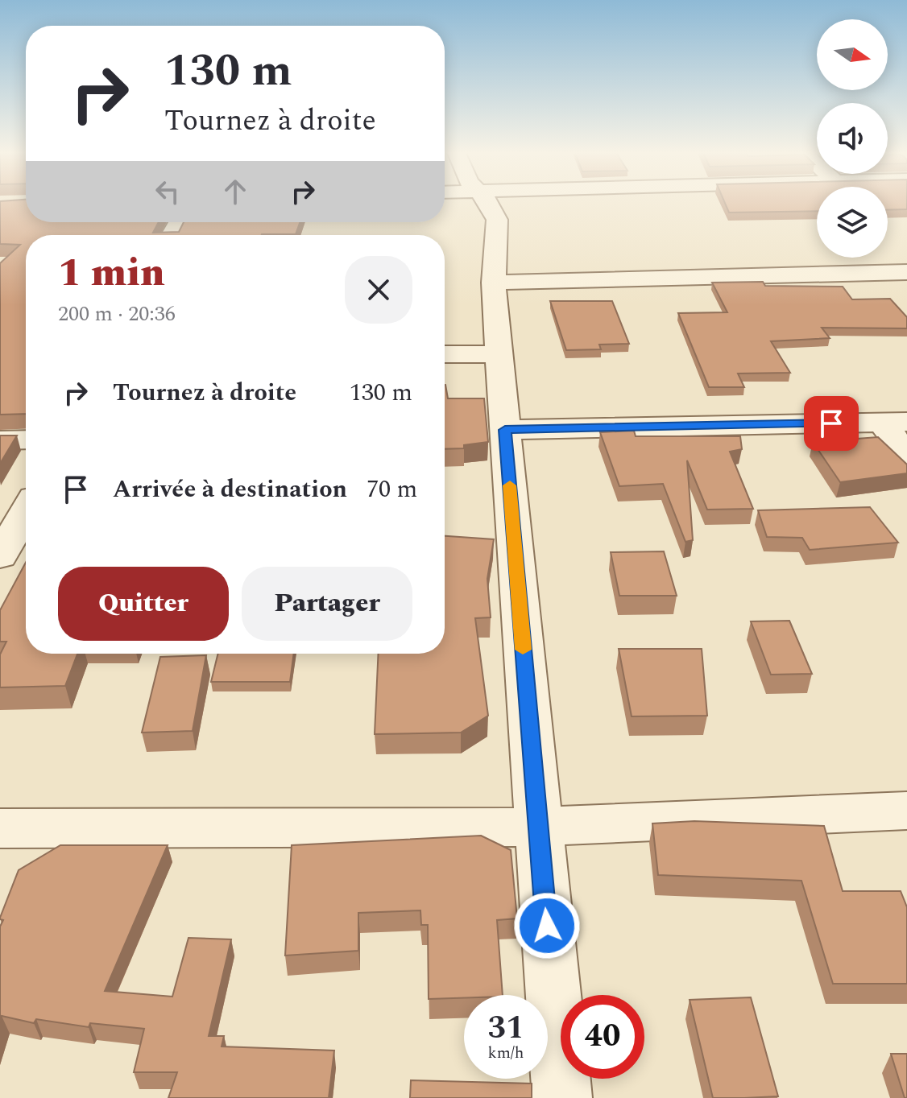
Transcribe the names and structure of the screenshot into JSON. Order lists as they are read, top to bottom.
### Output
{
  "north": "right",
  "page": {
    "turn": ["130 m", "Tournez à droite"],
    "heading": ["1 min", "200 m · 20:36"],
    "list": [
      {
        "name": "Tournez à droite",
        "value": "130 m"
      },
      {
        "name": "Arrivée à destination",
        "value": "70 m"
      }
    ],
    "buttons": ["Quitter", "Partager"],
    "speed": "31 km/h",
    "limit": "40"
  }
}
